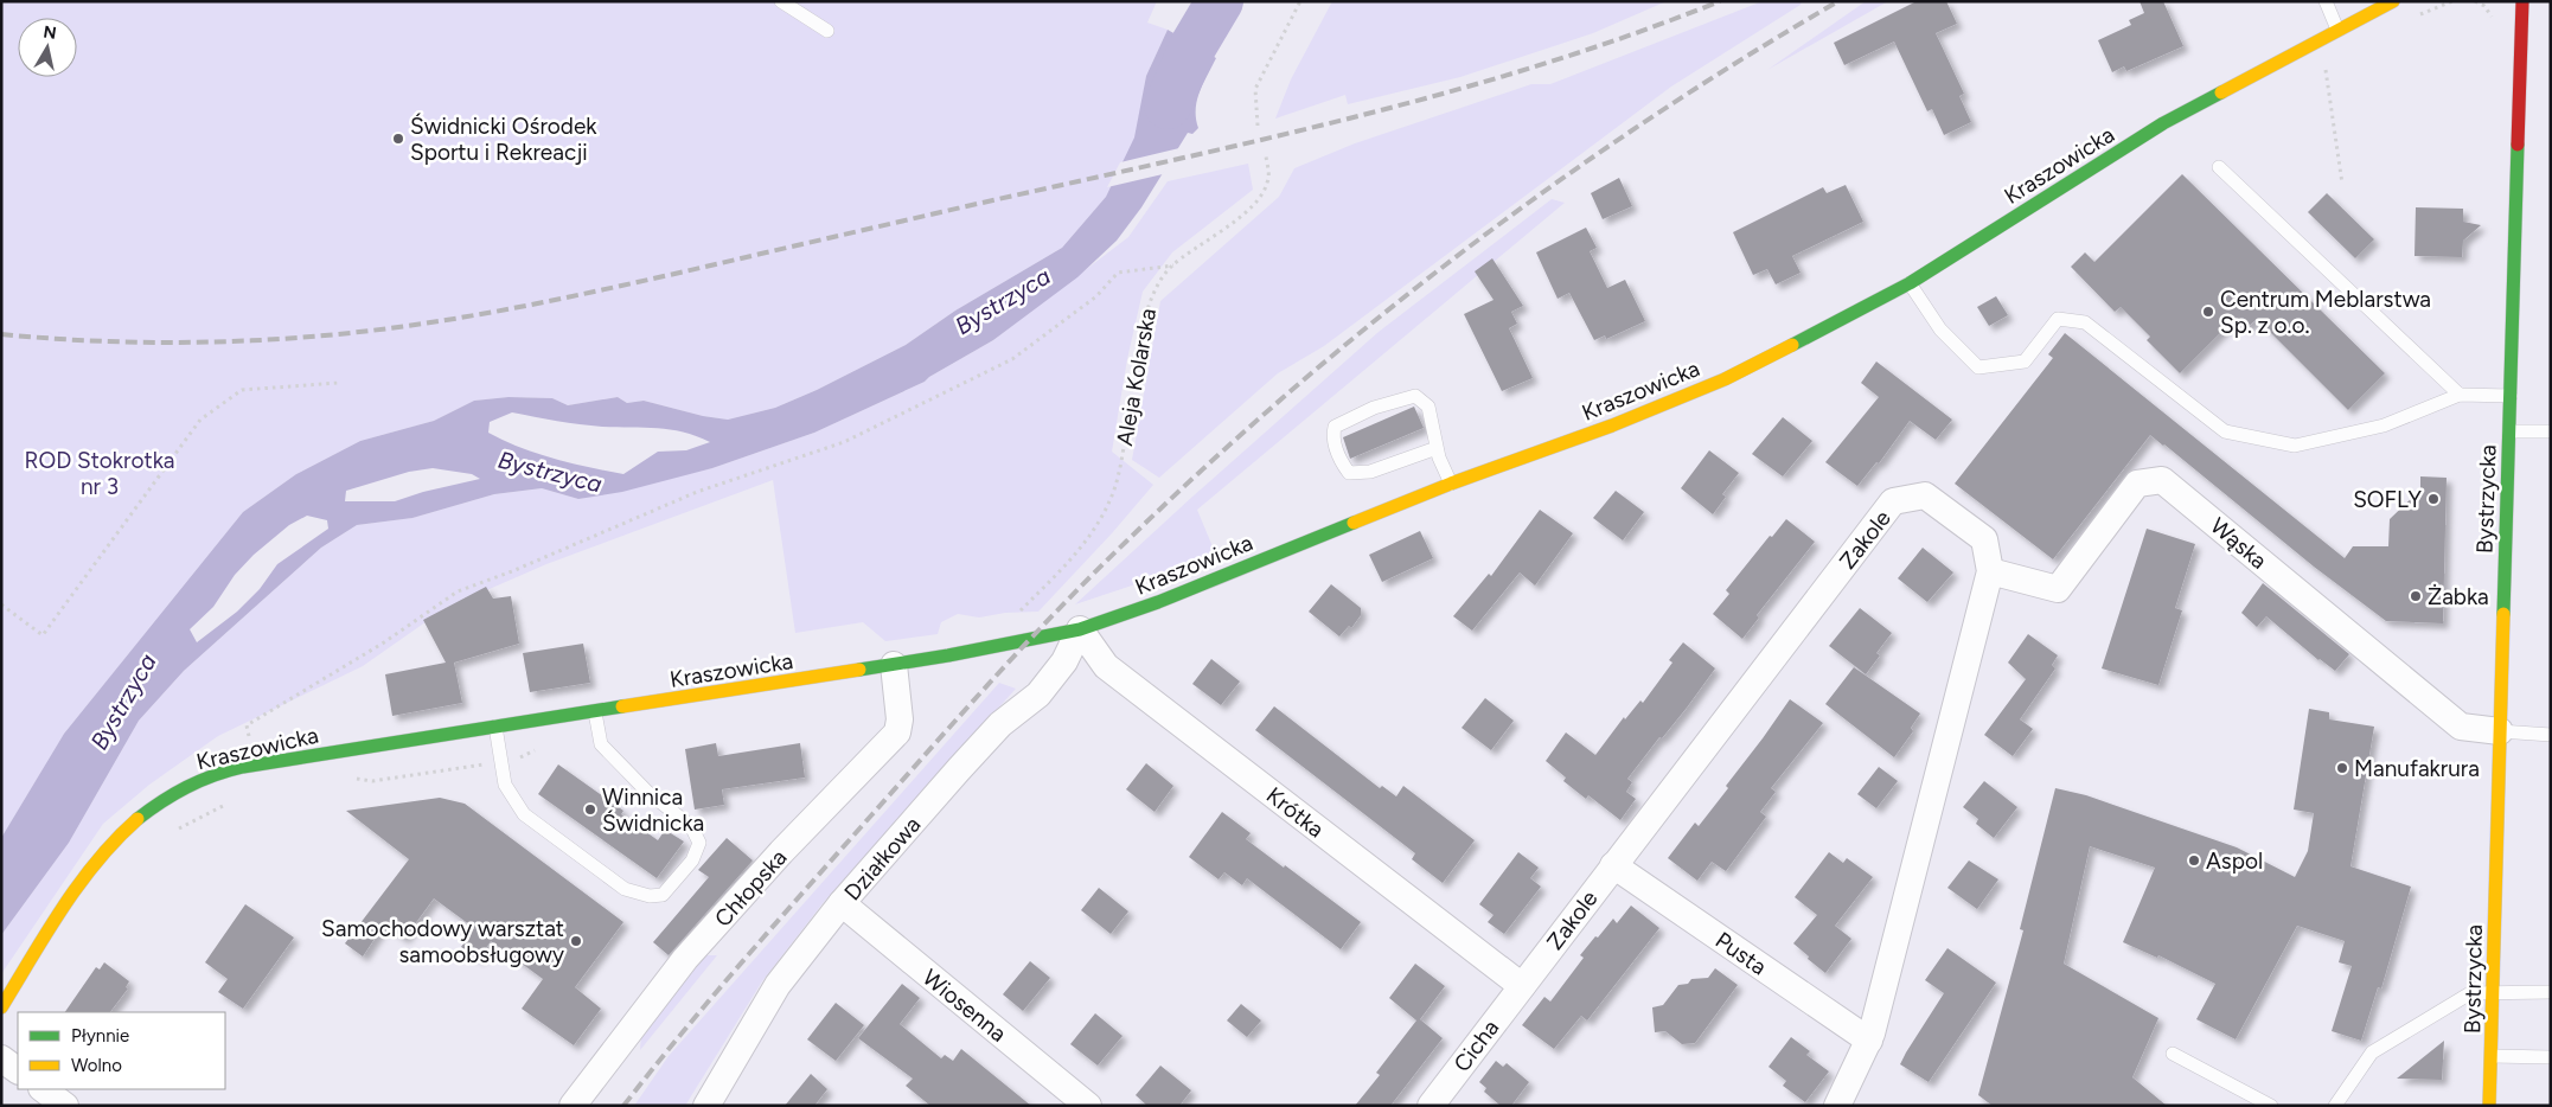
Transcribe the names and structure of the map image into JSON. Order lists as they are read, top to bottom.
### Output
{
  "streets": {
    "street": [
      "Kraszowicka",
      "Bystrzycka",
      "Zakole",
      "Wąska",
      "Krótka",
      "Działkowa",
      "Chłopska",
      "Pusta",
      "Wiosenna",
      "Cicha"
    ],
    "path": ["Aleja Kolarska"]
  },
  "crossings": [
    ["Kraszowicka", "Krótka"],
    ["Kraszowicka", "Działkowa"],
    ["Kraszowicka", "Chłopska"],
    ["Bystrzycka", "Wąska"],
    ["Zakole", "Wąska"],
    ["Zakole", "Krótka"],
    ["Zakole", "Pusta"],
    ["Zakole", "Cicha"],
    ["Krótka", "Działkowa"],
    ["Krótka", "Cicha"],
    ["Działkowa", "Wiosenna"]
  ],
  "water": ["Bystrzyca"],
  "parks": ["ROD Stokrotka nr 3"],
  "places": [
    "Świdnicki Ośrodek Sportu i Rekreacji",
    "Centrum Meblarstwa Sp. z o.o.",
    "SOFLY",
    "Żabka",
    "Manufakrura",
    "Winnica Świdnicka",
    "Aspol",
    "Samochodowy warsztat samoobsługowy"
  ],
  "legend": ["Płynnie", "Wolno"],
  "north": "top"
}
